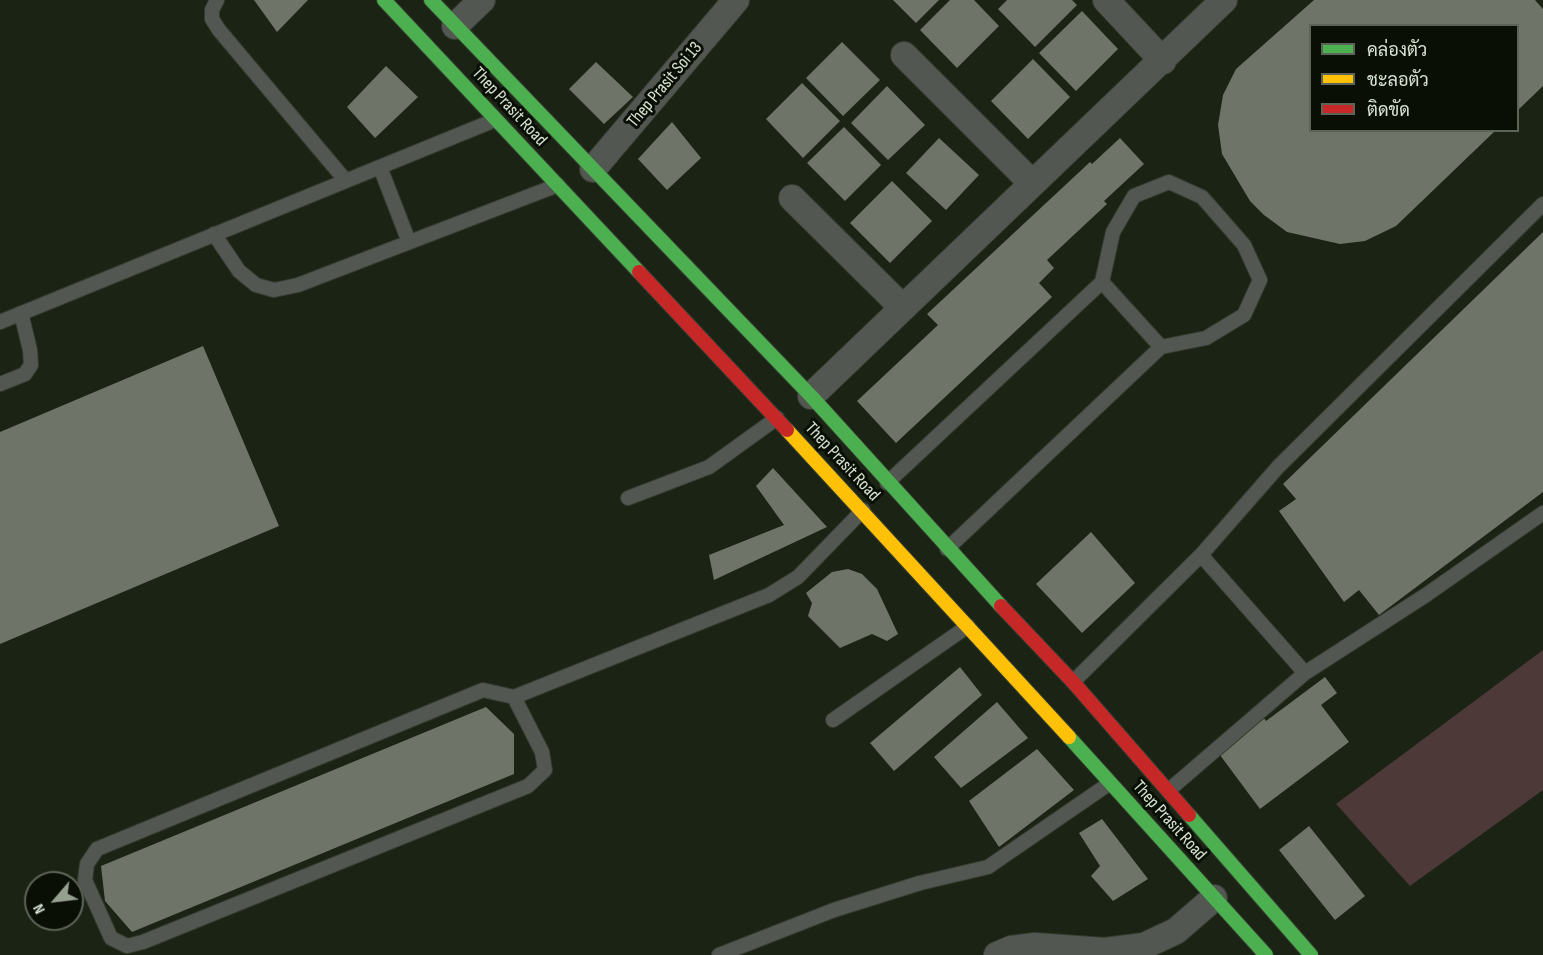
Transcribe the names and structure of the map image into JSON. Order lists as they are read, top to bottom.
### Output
{
  "streets": {
    "main road": ["Thep Prasit Road"],
    "street": ["Thep Prasit Soi 13"]
  },
  "crossings": [
    ["Thep Prasit Soi 13", "Thep Prasit Road"]
  ],
  "legend": ["คล่องตัว", "ชะลอตัว", "ติดขัด"],
  "north": "bottom left"
}
